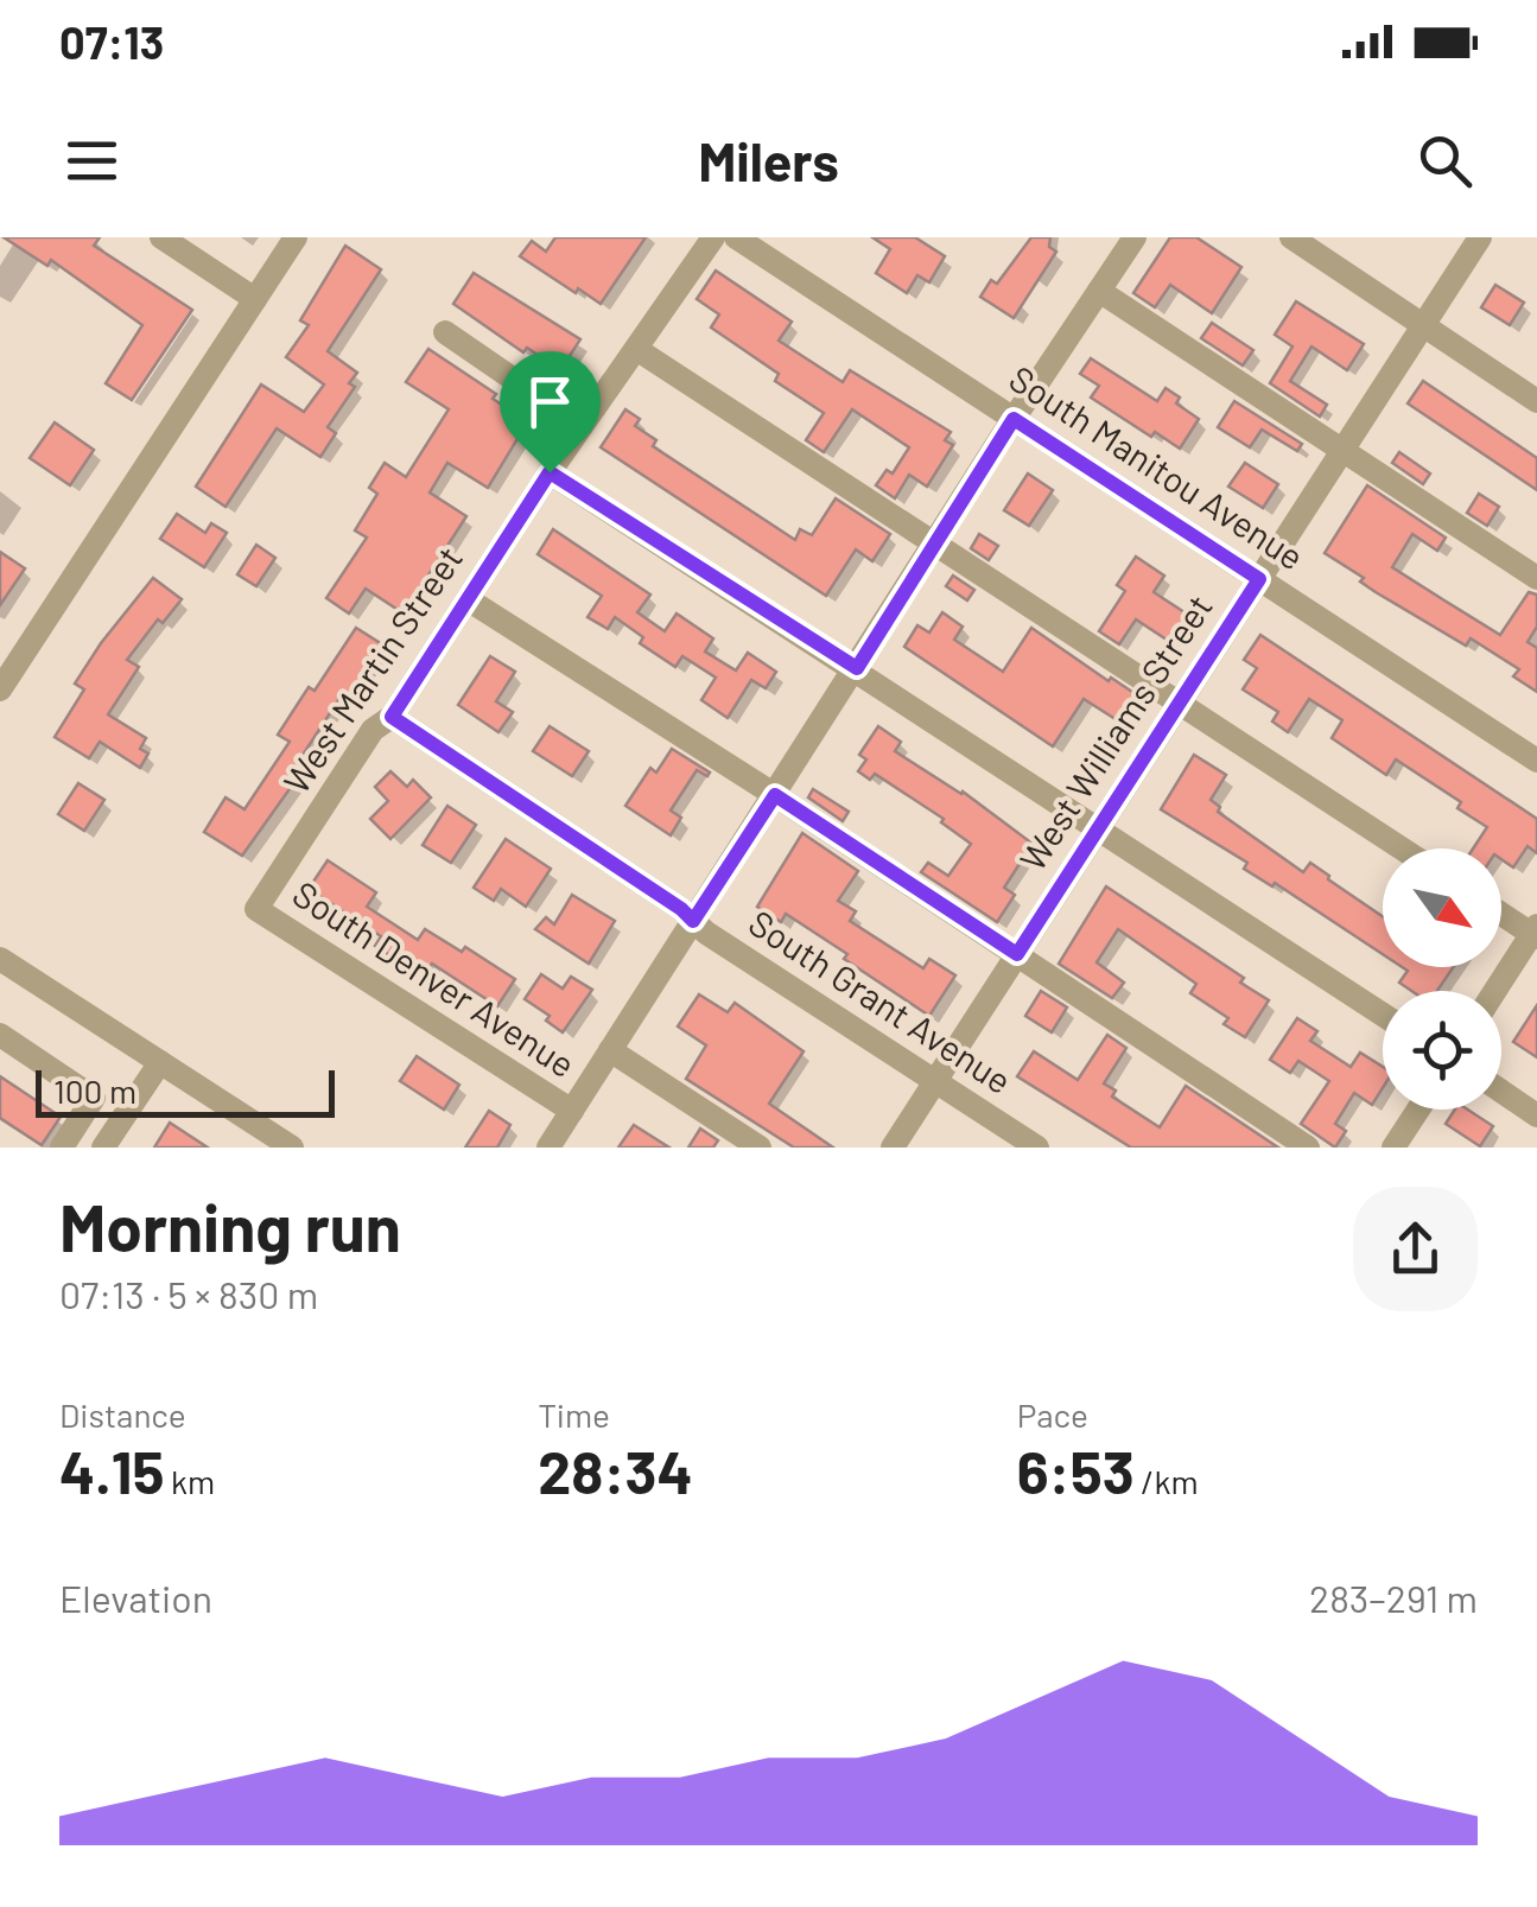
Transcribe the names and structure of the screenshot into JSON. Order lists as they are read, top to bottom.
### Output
{
  "streets": {
    "street": [
      "South Manitou Avenue",
      "West Martin Street",
      "West Williams Street",
      "South Denver Avenue",
      "South Grant Avenue"
    ]
  },
  "crossings": [
    ["South Manitou Avenue", "West Williams Street"],
    ["West Martin Street", "South Denver Avenue"],
    ["West Martin Street", "South Grant Avenue"],
    ["West Williams Street", "South Grant Avenue"]
  ],
  "scale_bar": "100 m",
  "north": "bottom right",
  "page": {
    "status": "07:13",
    "header": "Milers",
    "scale": "100 m",
    "heading": ["Morning run", "07:13 · 5 × 830 m"],
    "stats": [
      ["Distance", "4.15 km"],
      ["Time", "28:34"],
      ["Pace", "6:53 /km"]
    ],
    "chart": ["Elevation", "283–291 m"]
  }
}
